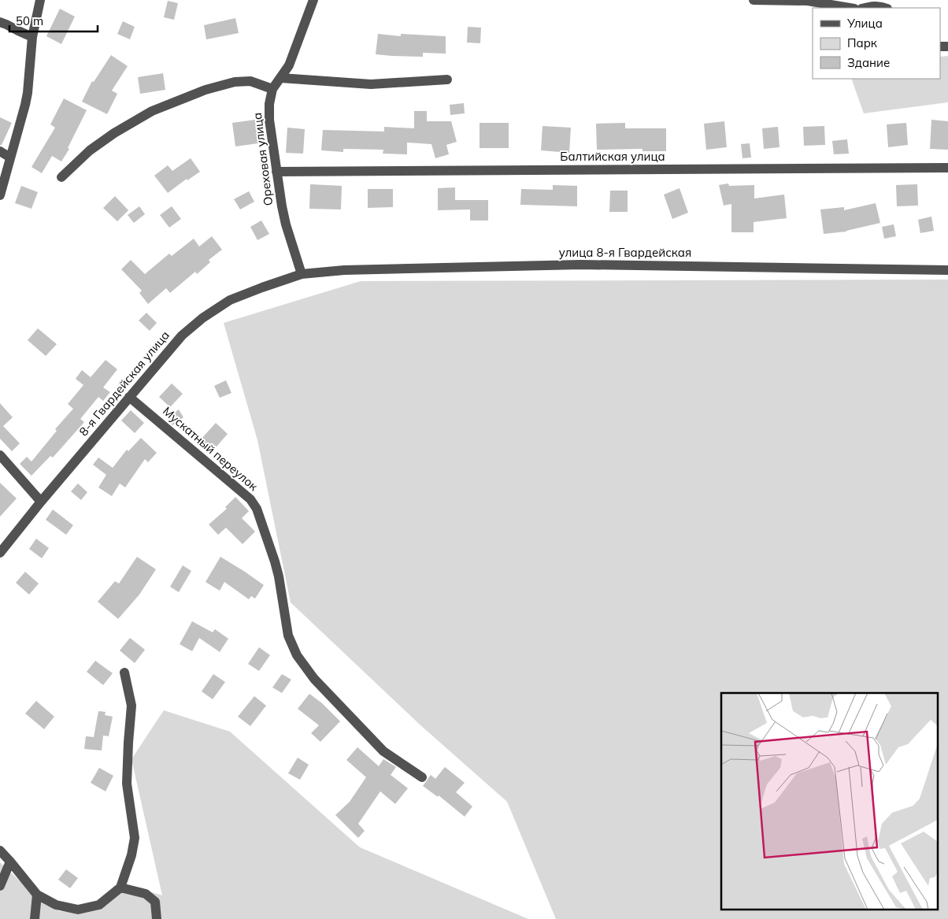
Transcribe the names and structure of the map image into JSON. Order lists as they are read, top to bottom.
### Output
{
  "streets": {
    "street": [
      "Балтийская улица",
      "Ореховая улица",
      "улица 8-я Гвардейская",
      "8-я Гвардейская улица",
      "Мускатный переулок"
    ]
  },
  "crossings": [
    ["Балтийская улица", "Ореховая улица"],
    ["Ореховая улица", "улица 8-я Гвардейская"],
    ["Ореховая улица", "8-я Гвардейская улица"],
    ["улица 8-я Гвардейская", "8-я Гвардейская улица"],
    ["8-я Гвардейская улица", "Мускатный переулок"]
  ],
  "legend": ["Улица", "Парк", "Здание"],
  "scale_bar": "50 m"
}
